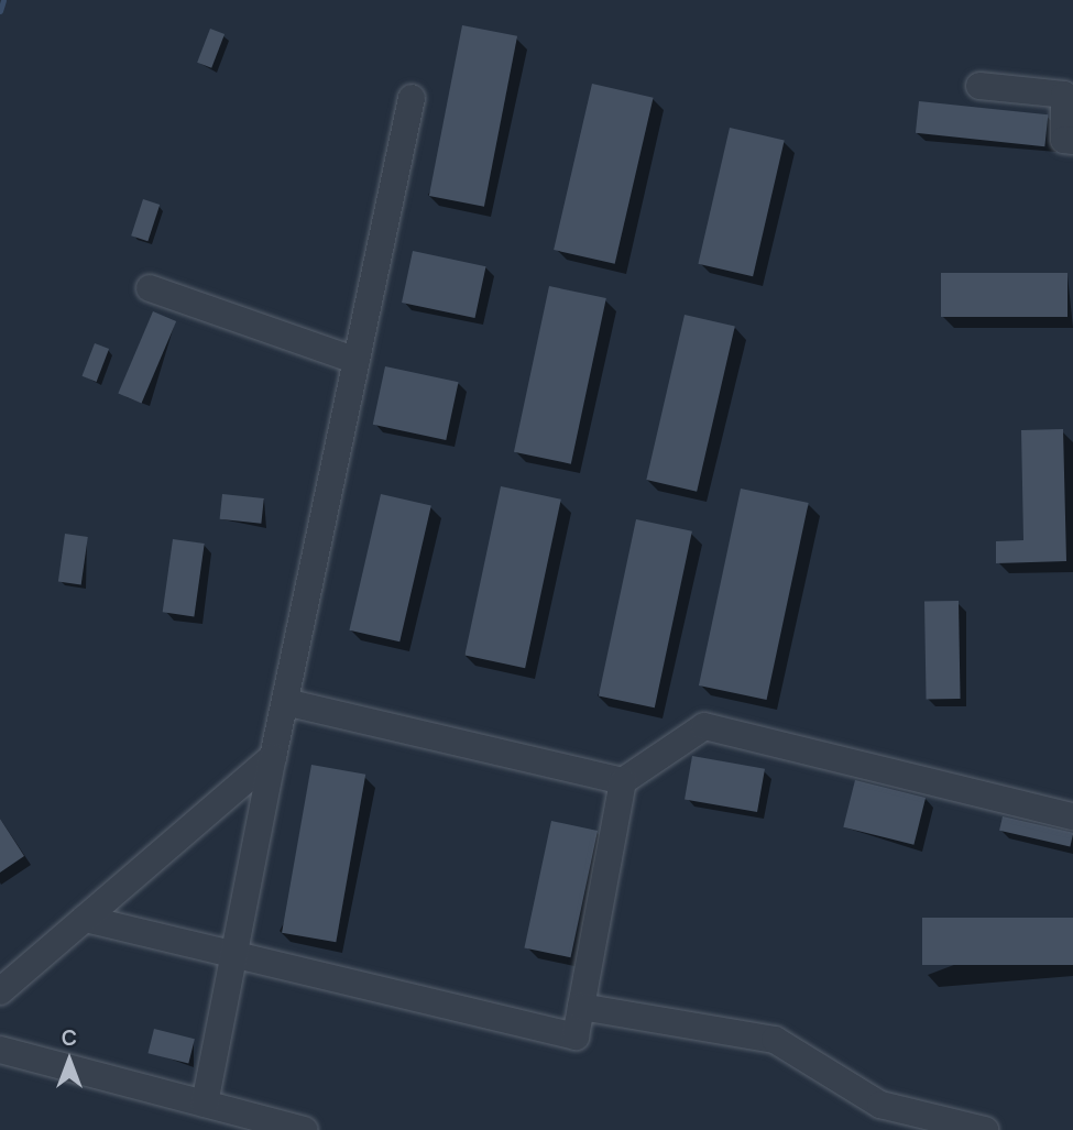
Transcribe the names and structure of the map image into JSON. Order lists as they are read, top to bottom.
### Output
{
  "north": "top"
}
